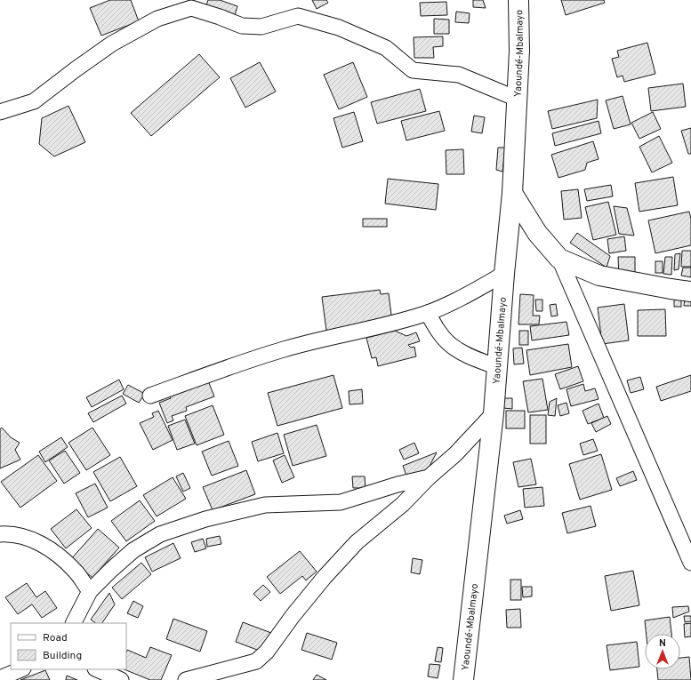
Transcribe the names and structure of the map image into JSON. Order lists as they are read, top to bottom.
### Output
{
  "streets": {
    "main road": ["Yaoundé-Mbalmayo"]
  },
  "legend": ["Road", "Building"],
  "north": "top"
}
